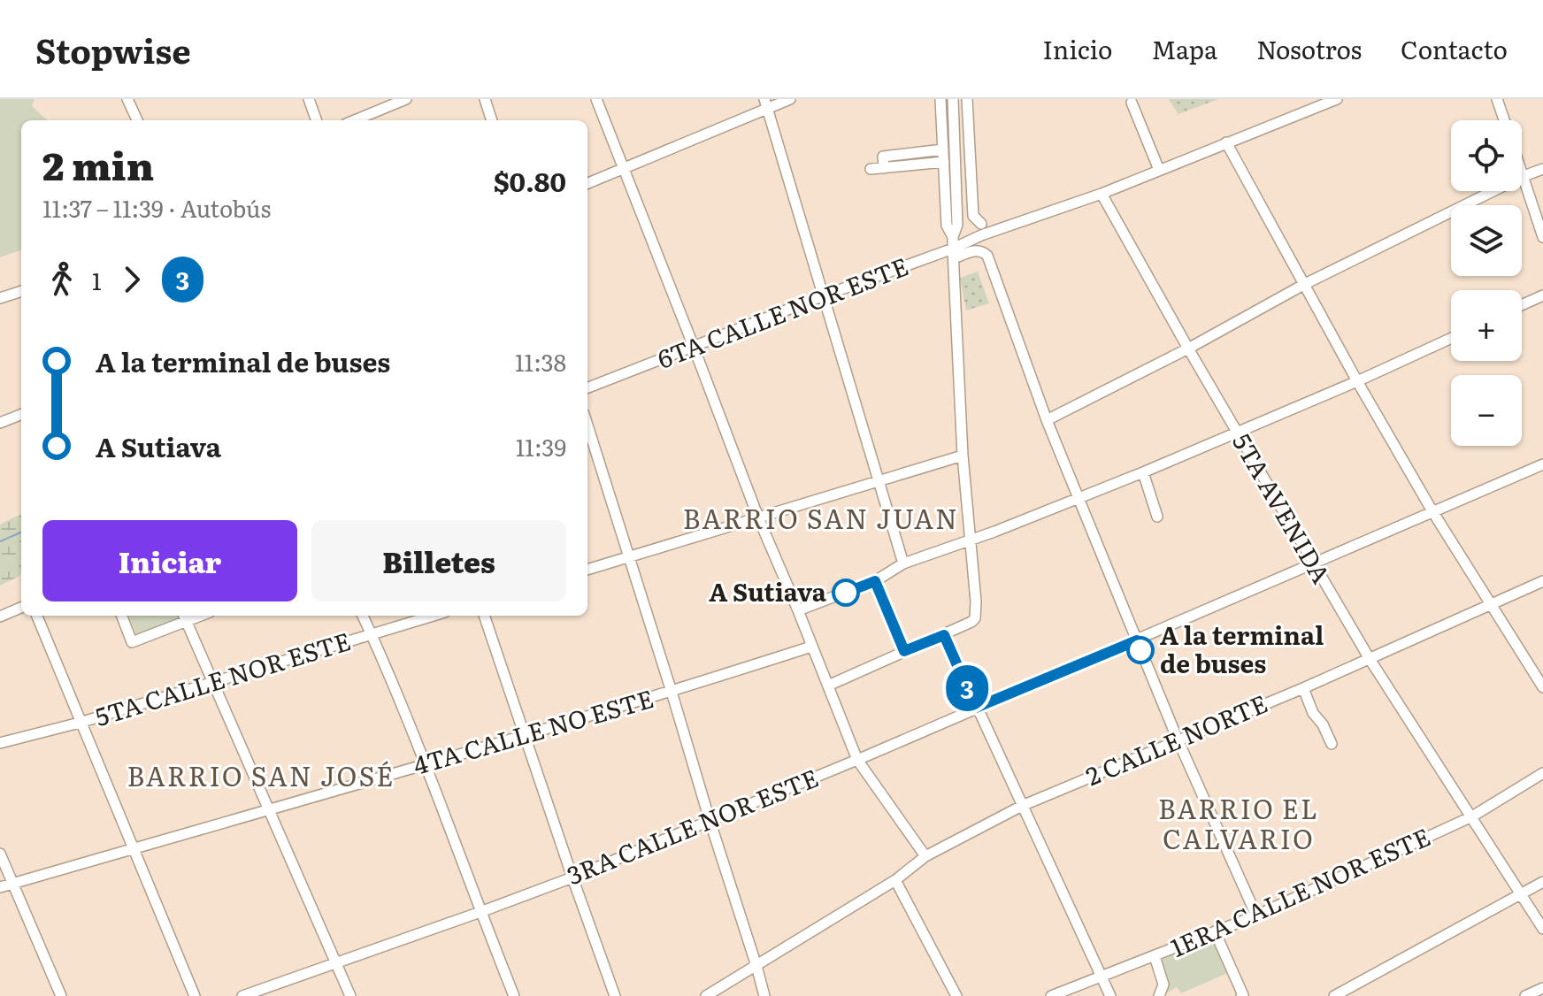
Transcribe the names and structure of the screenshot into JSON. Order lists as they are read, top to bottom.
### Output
{
  "streets": {
    "street": [
      "6TA CALLE NOR ESTE",
      "5TA AVENIDA",
      "5TA CALLE NOR ESTE",
      "4TA CALLE NO ESTE",
      "2 CALLE NORTE",
      "3RA CALLE NOR ESTE",
      "1ERA CALLE NOR ESTE"
    ]
  },
  "crossings": [
    ["6TA CALLE NOR ESTE", "5TA AVENIDA"],
    ["5TA AVENIDA", "2 CALLE NORTE"],
    ["5TA AVENIDA", "3RA CALLE NOR ESTE"],
    ["5TA AVENIDA", "1ERA CALLE NOR ESTE"]
  ],
  "districts": ["BARRIO SAN JUAN", "BARRIO SAN JOSÉ", "BARRIO EL CALVARIO"],
  "places": ["A Sutiava", "A la terminal de buses"],
  "lines": ["bus line 3"],
  "page": {
    "header": "Stopwise",
    "nav": [
      "Inicio",
      "Mapa",
      "Nosotros",
      "Contacto"
    ],
    "on_map": "3",
    "map_buttons": ["+", "−"],
    "heading": ["2 min", "11:37 – 11:39 · Autobús", "$0.80"],
    "legs": ["1", "3"],
    "list": [
      {
        "name": "A la terminal de buses",
        "value": "11:38"
      },
      {
        "name": "A Sutiava",
        "value": "11:39"
      }
    ],
    "buttons": ["Iniciar", "Billetes"]
  }
}
